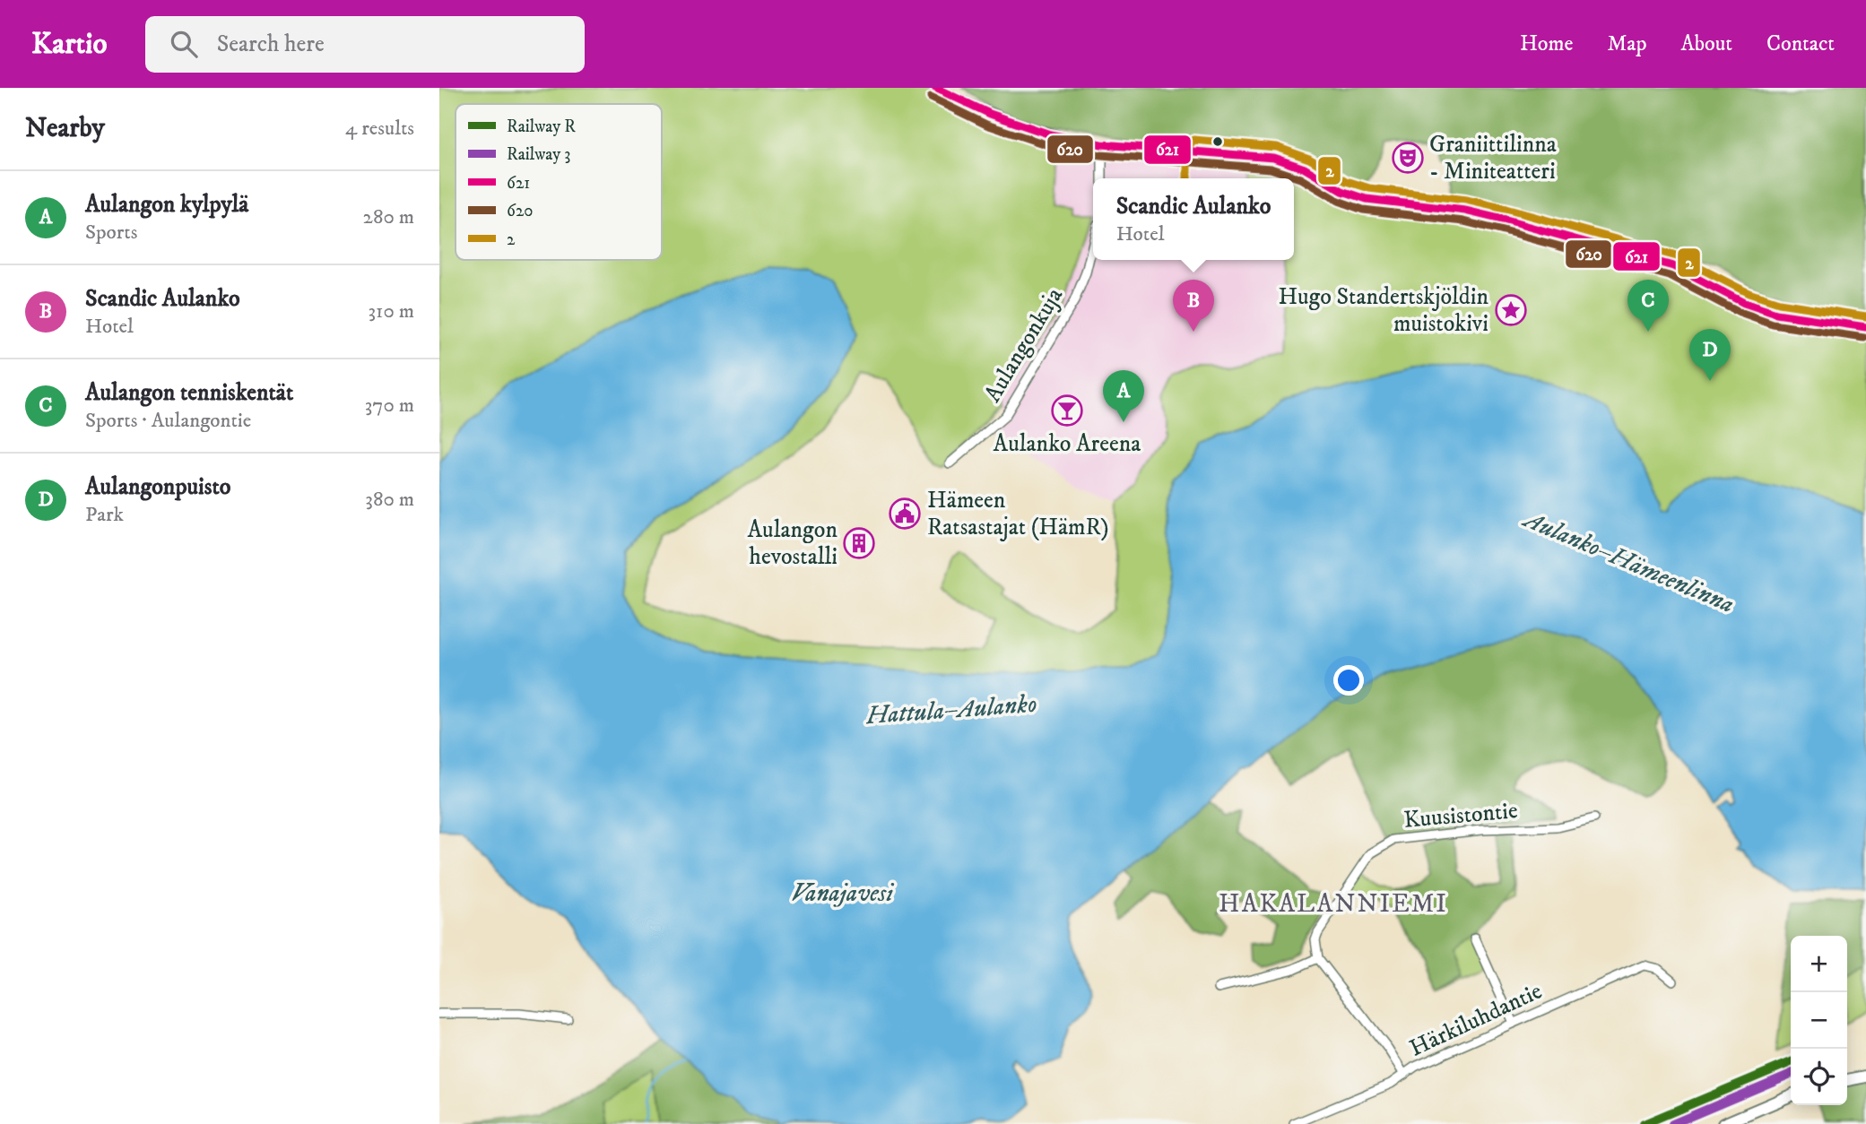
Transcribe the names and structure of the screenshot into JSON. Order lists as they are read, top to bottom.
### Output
{
  "streets": {
    "street": ["Aulangonkuja", "Kuusistontie", "Härkiluhdantie"]
  },
  "districts": ["HAKALANNIEMI"],
  "water": ["Aulanko–Hämeenlinna", "Hattula–Aulanko", "Vanajavesi"],
  "places": {
    "theatre": ["Graniittilinna - Miniteatteri"],
    "place": ["Hugo Standertskjöldin muistokivi"],
    "bar": ["Aulanko Areena"],
    "public building": ["Hämeen Ratsastajat (HämR)"],
    "building": ["Aulangon hevostalli"]
  },
  "lines": [
    "transit line 621",
    "transit line 620",
    "transit line 2",
    "rail line R",
    "rail line 3"
  ],
  "legend": [
    "Railway R",
    "Railway 3",
    "621",
    "620",
    "2"
  ],
  "page": {
    "header": "Kartio",
    "search": "Search here",
    "nav": [
      "Home",
      "Map",
      "About",
      "Contact"
    ],
    "heading": ["Nearby", "4 results"],
    "list": [
      {
        "mark": "A",
        "name": "Aulangon kylpylä",
        "note": "Sports",
        "value": "280 m"
      },
      {
        "mark": "B",
        "name": "Scandic Aulanko",
        "note": "Hotel",
        "value": "310 m"
      },
      {
        "mark": "C",
        "name": "Aulangon tenniskentät",
        "note": "Sports · Aulangontie",
        "value": "370 m"
      },
      {
        "mark": "D",
        "name": "Aulangonpuisto",
        "note": "Park",
        "value": "380 m"
      }
    ],
    "popup": ["Scandic Aulanko", "Hotel"],
    "pins": [
      "B",
      "C",
      "D",
      "A"
    ],
    "map_buttons": ["+", "−"]
  }
}
